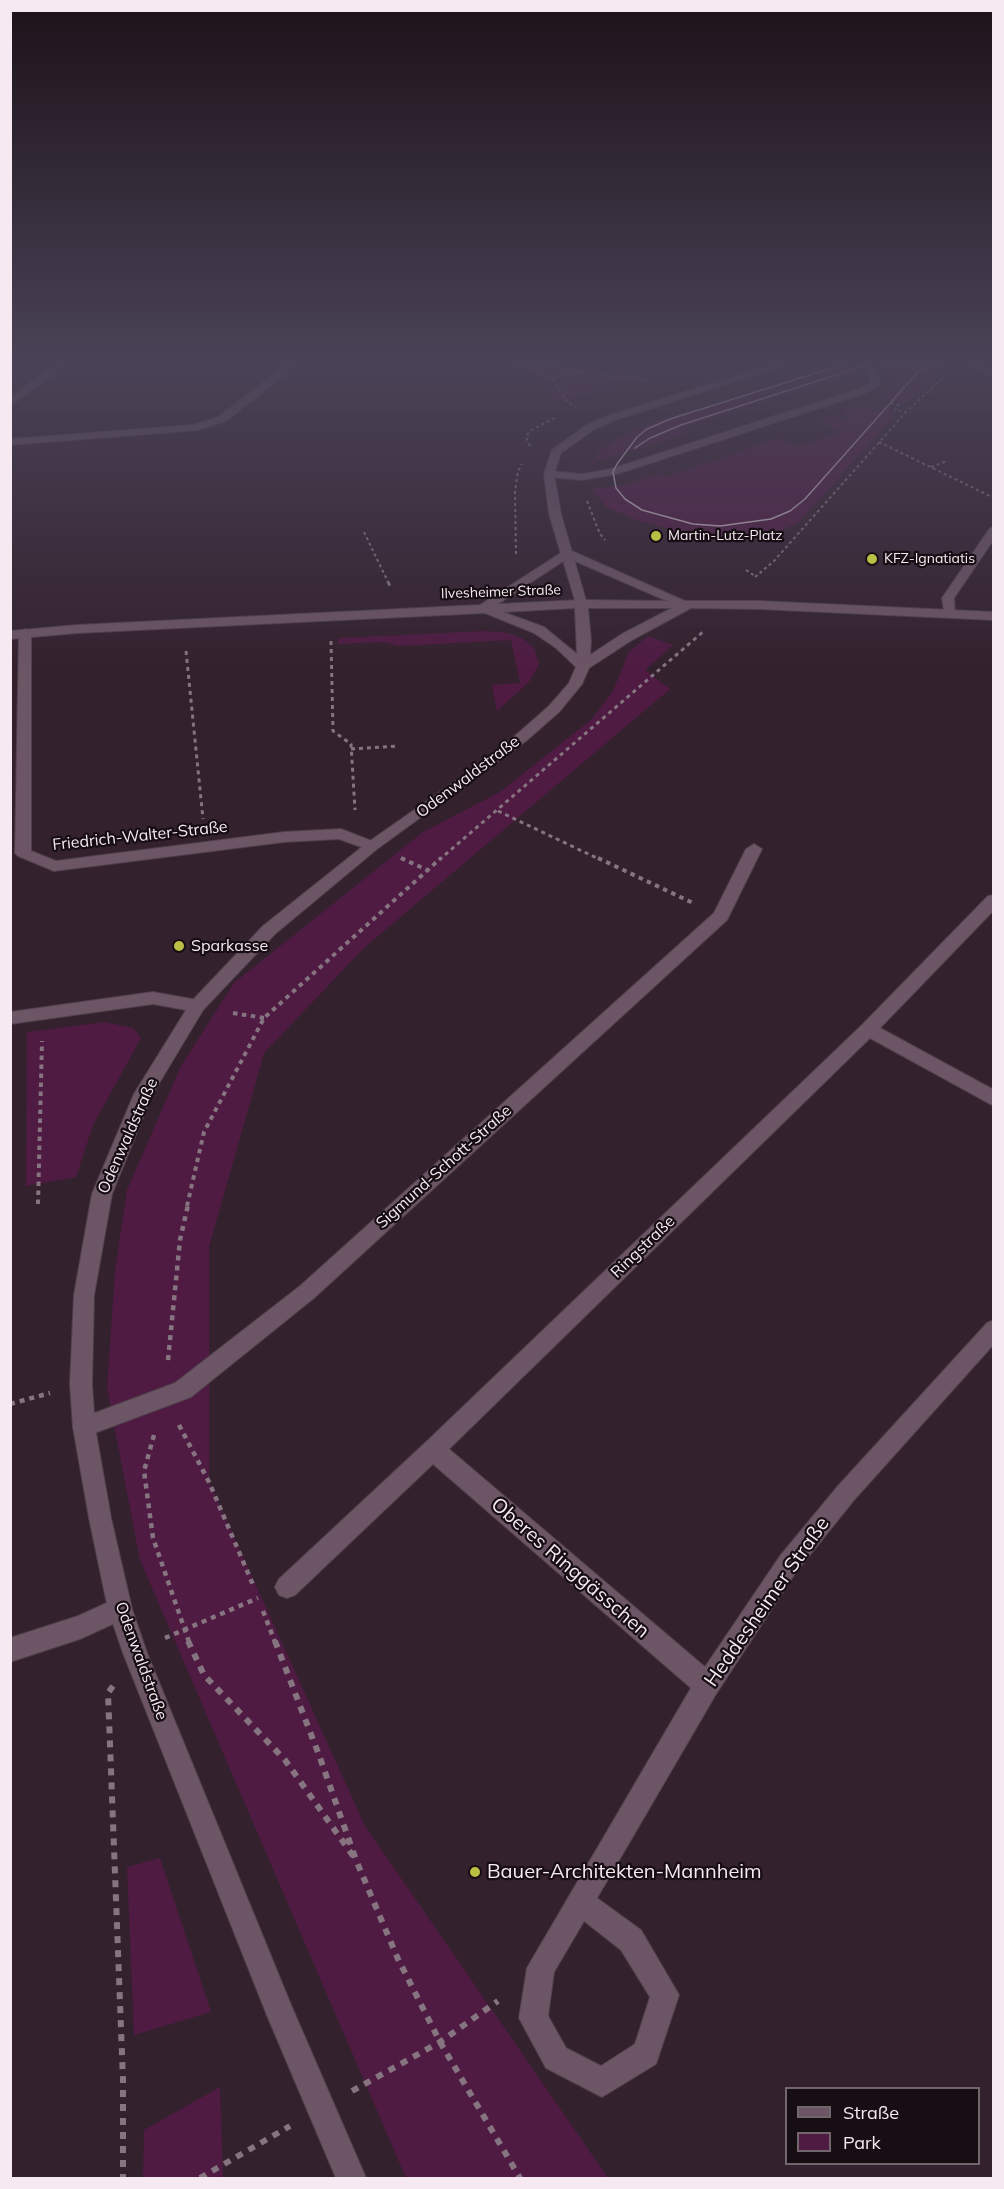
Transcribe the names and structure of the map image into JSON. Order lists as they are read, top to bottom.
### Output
{
  "streets": {
    "street": [
      "Ilvesheimer Straße",
      "Odenwaldstraße",
      "Friedrich-Walter-Straße",
      "Sigmund-Schott-Straße",
      "Ringstraße",
      "Oberes Ringgässchen",
      "Heddesheimer Straße"
    ]
  },
  "crossings": [
    ["Ilvesheimer Straße", "Odenwaldstraße"],
    ["Ilvesheimer Straße", "Friedrich-Walter-Straße"],
    ["Odenwaldstraße", "Friedrich-Walter-Straße"],
    ["Odenwaldstraße", "Sigmund-Schott-Straße"],
    ["Ringstraße", "Oberes Ringgässchen"],
    ["Oberes Ringgässchen", "Heddesheimer Straße"]
  ],
  "places": [
    "Martin-Lutz-Platz",
    "KFZ-Ignatiatis",
    "Sparkasse",
    "Bauer-Architekten-Mannheim"
  ],
  "legend": ["Straße", "Park"]
}
